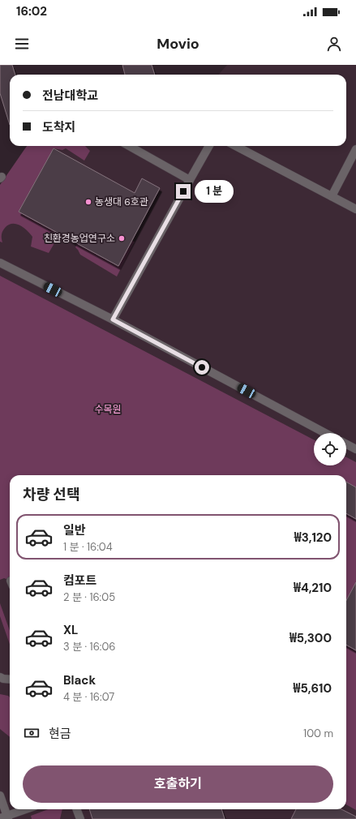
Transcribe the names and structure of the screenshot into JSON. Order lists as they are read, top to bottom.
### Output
{
  "parks": ["수목원"],
  "places": ["농생대 6호관", "친환경농업연구소"],
  "page": {
    "status": "16:02",
    "header": "Movio",
    "banner": ["전남대학교", "도착지"],
    "bubble": "1 분",
    "heading": "차량 선택",
    "list": [
      {
        "name": "일반",
        "note": "1 분 · 16:04",
        "value": "₩3,120"
      },
      {
        "name": "컴포트",
        "note": "2 분 · 16:05",
        "value": "₩4,210"
      },
      {
        "name": "XL",
        "note": "3 분 · 16:06",
        "value": "₩5,300"
      },
      {
        "name": "Black",
        "note": "4 분 · 16:07",
        "value": "₩5,610"
      }
    ],
    "pay": ["현금", "100 m"],
    "buttons": "호출하기"
  }
}
